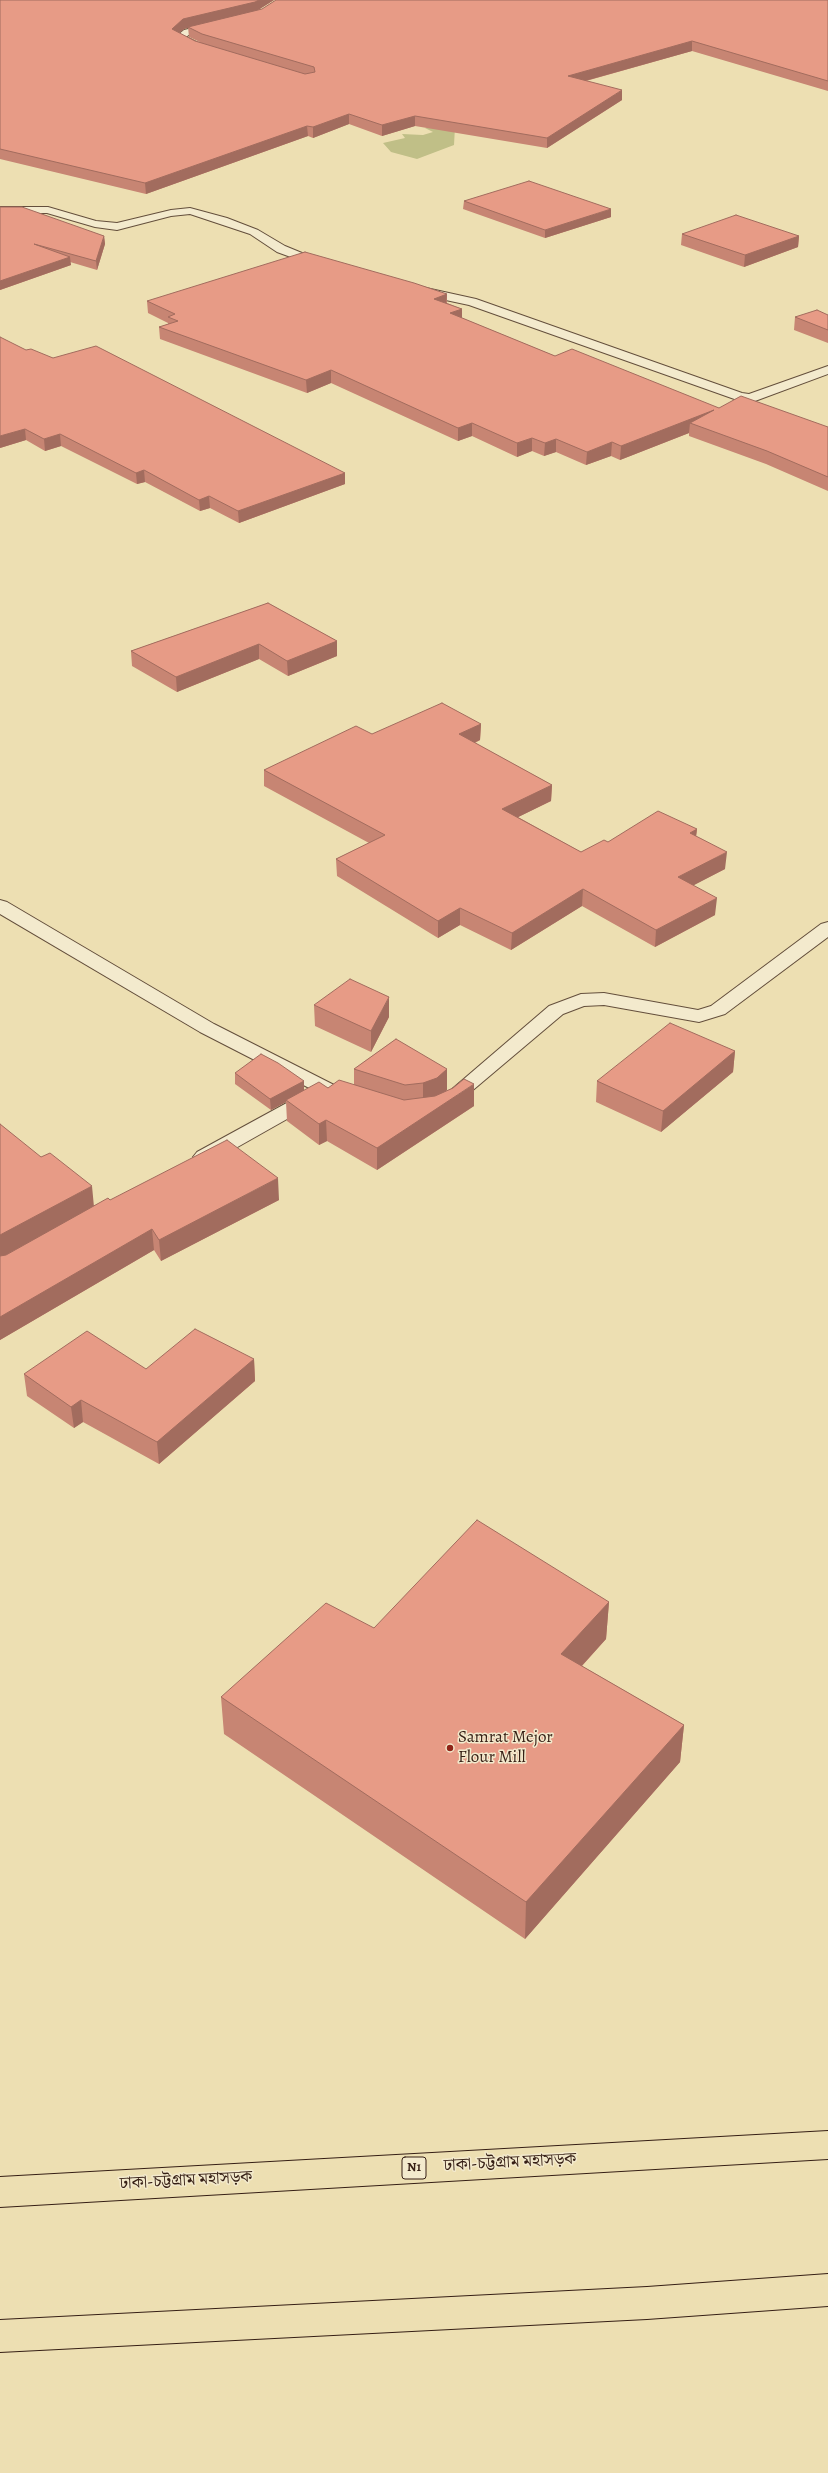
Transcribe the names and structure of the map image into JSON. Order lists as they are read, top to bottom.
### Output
{
  "streets": {
    "highway": ["ঢাকা-চট্টগ্রাম মহাসড়ক", "N1"]
  },
  "places": ["Samrat Mejor Flour Mill"]
}
